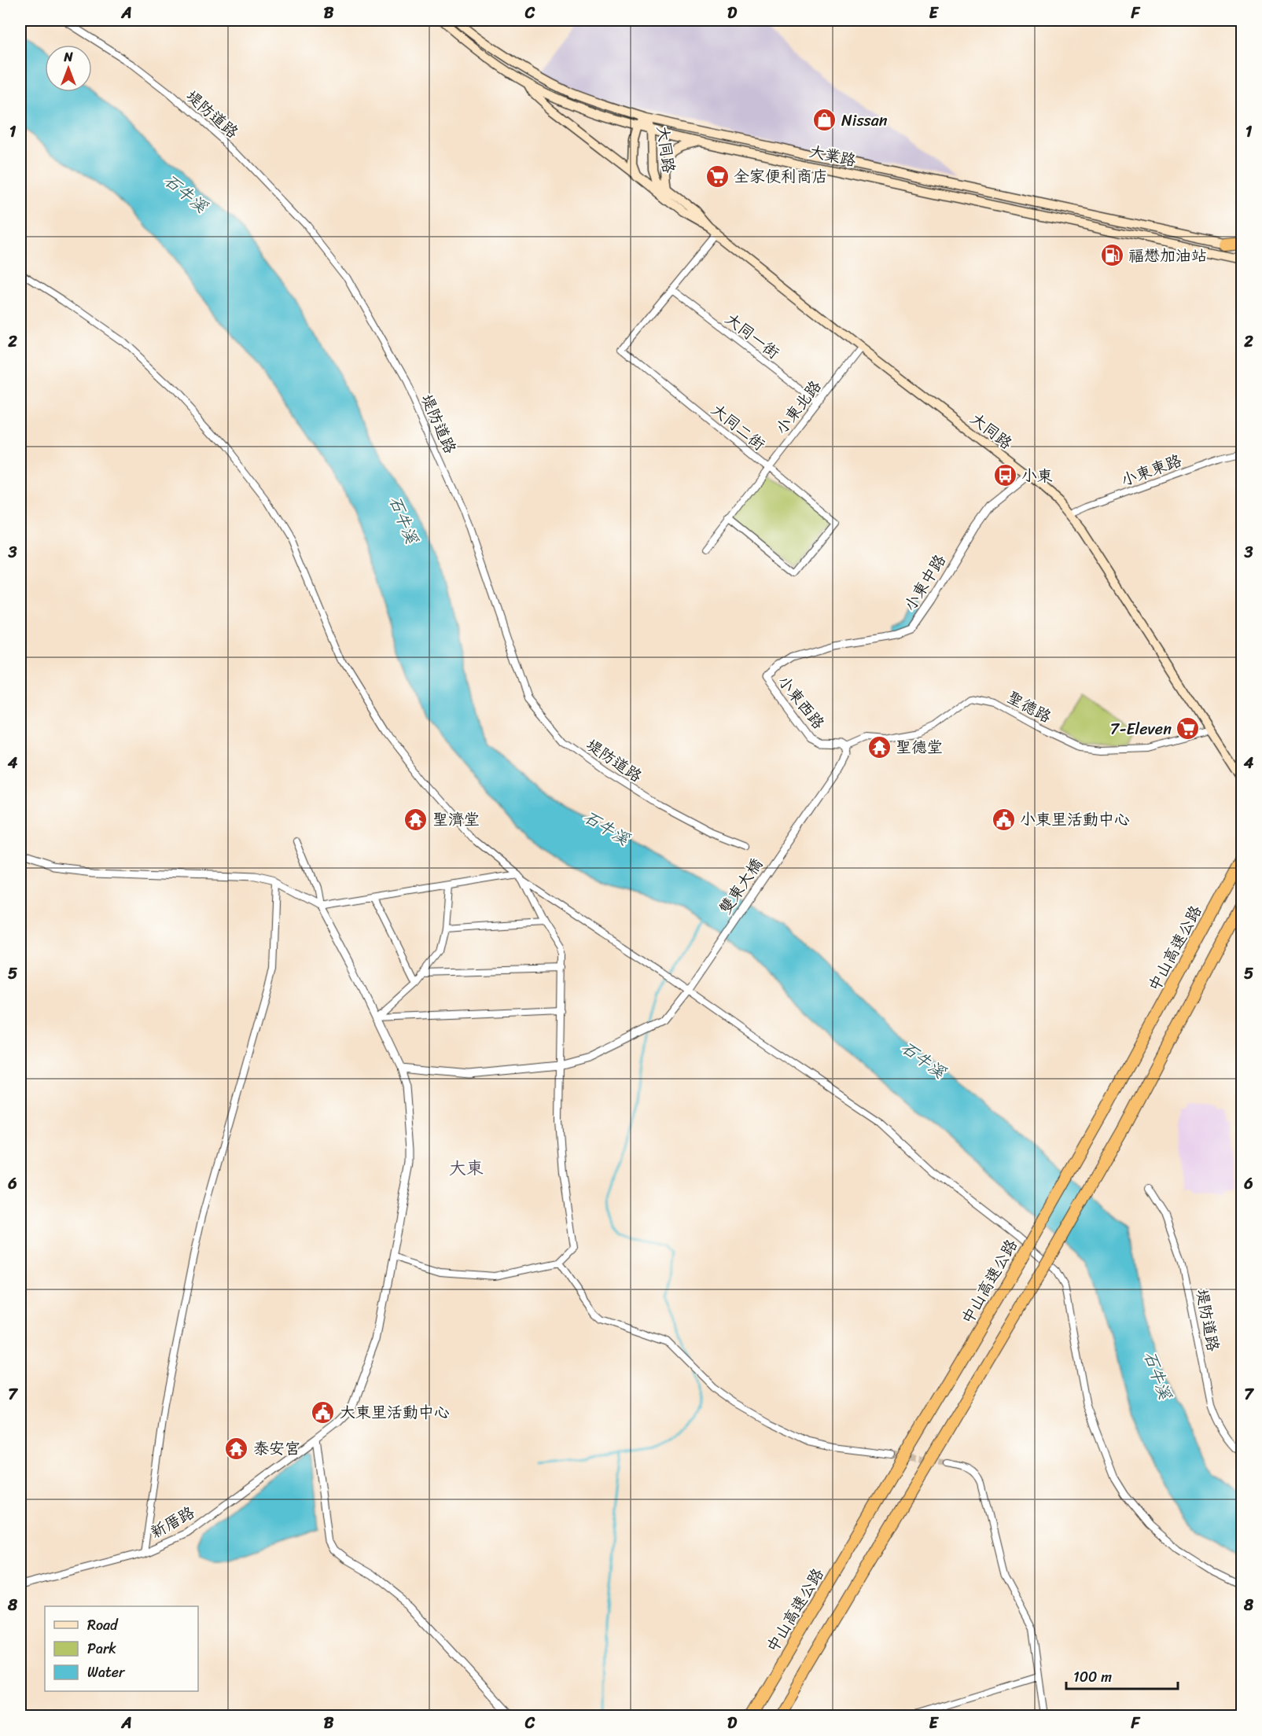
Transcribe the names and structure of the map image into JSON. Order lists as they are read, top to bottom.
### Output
{
  "streets": {
    "highway": ["中山高速公路"],
    "main road": ["大同路", "大業路"],
    "street": [
      "堤防道路",
      "大同一街",
      "小東北路",
      "大同二街",
      "小東東路",
      "小東中路",
      "小東西路",
      "聖德路",
      "雙東大橋",
      "新厝路"
    ]
  },
  "crossings": [
    ["大同路", "大業路"],
    ["大同路", "小東北路"],
    ["大同路", "大同二街"],
    ["大同路", "小東東路"],
    ["大同路", "小東中路"],
    ["大同路", "聖德路"],
    ["大同一街", "小東北路"],
    ["大同一街", "大同二街"],
    ["小東北路", "大同二街"],
    ["小東中路", "小東西路"],
    ["小東西路", "聖德路"],
    ["小東西路", "雙東大橋"],
    ["聖德路", "雙東大橋"],
    ["雙東大橋", "新厝路"]
  ],
  "districts": ["大東"],
  "water": ["石牛溪"],
  "places": {
    "shop": ["Nissan"],
    "supermarket": ["全家便利商店", "7-Eleven"],
    "fuel station": ["福懋加油站"],
    "bus stop": ["小東"],
    "temple": ["聖德堂", "聖濟堂", "泰安宮"],
    "public building": ["小東里活動中心", "大東里活動中心"]
  },
  "legend": ["Road", "Park", "Water"],
  "scale_bar": "100 m",
  "north": "top",
  "grid": {
    "columns": [
      "A",
      "B",
      "C",
      "D",
      "E",
      "F"
    ],
    "rows": [
      "1",
      "2",
      "3",
      "4",
      "5",
      "6",
      "7",
      "8"
    ]
  }
}
